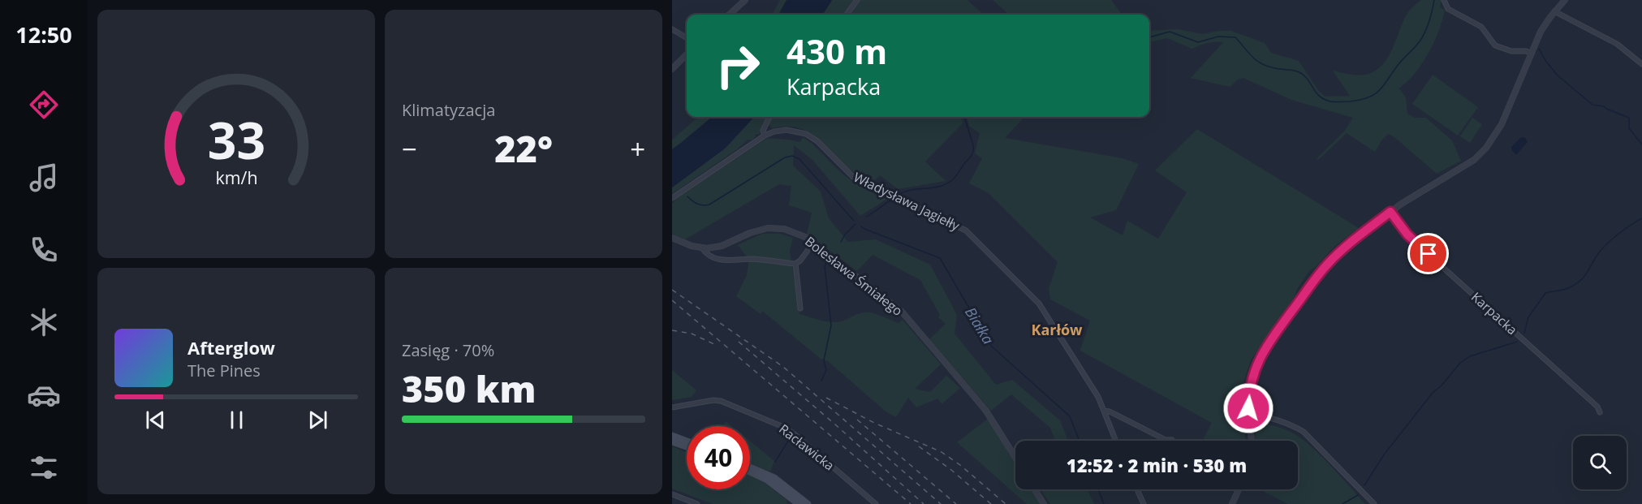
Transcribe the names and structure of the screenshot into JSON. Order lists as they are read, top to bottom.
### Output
{
  "streets": {
    "street": [
      "Władysława Jagiełły",
      "Bolesława Śmiałego",
      "Karpacka",
      "Racławicka"
    ]
  },
  "districts": ["Karłów"],
  "water": ["Białka"],
  "page": {
    "tabs": "12:50",
    "tile": [
      "Klimatyzacja",
      ["Zasięg · 70%", "350 km"]
    ],
    "turn": ["430 m", "Karpacka"],
    "heat": ["−", "22°", "+"],
    "song": ["Afterglow", "The Pines"],
    "limit": "40",
    "trip": "12:52 · 2 min · 530 m",
    "gauge": ["33", "km/h"]
  }
}
